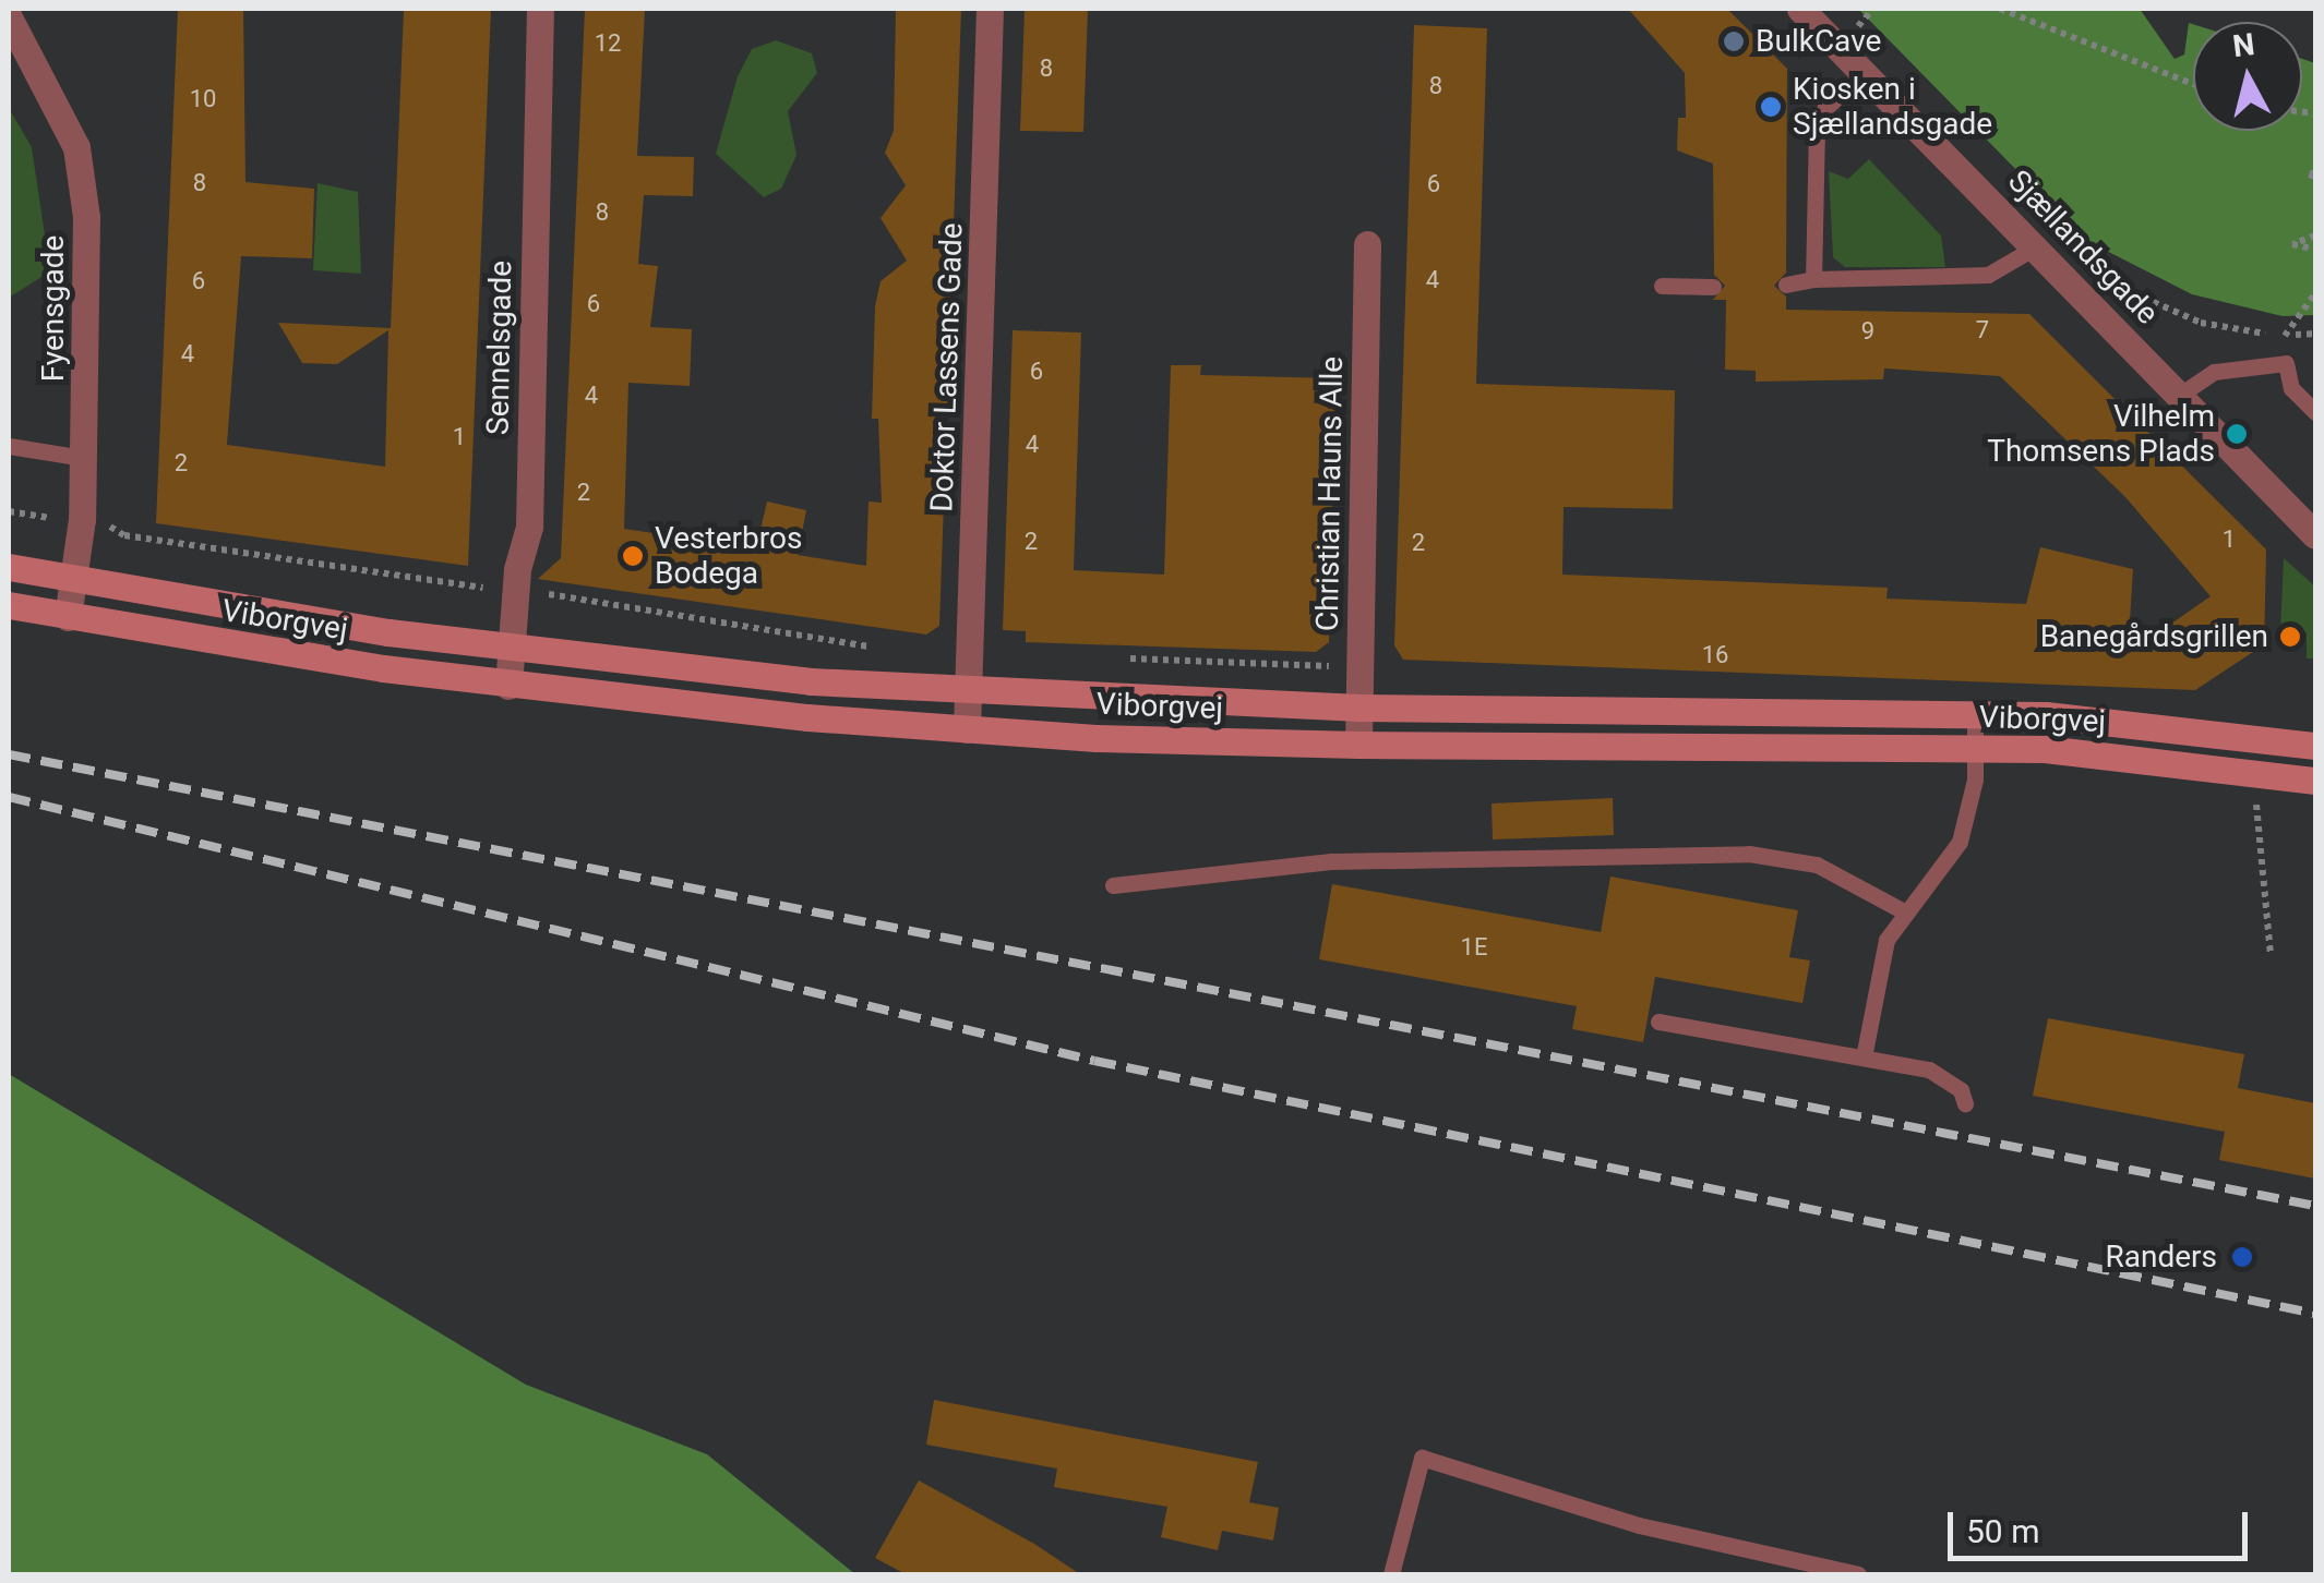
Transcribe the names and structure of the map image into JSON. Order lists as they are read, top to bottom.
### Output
{
  "streets": {
    "main road": ["Viborgvej"],
    "street": [
      "Sjællandsgade",
      "Fyensgade",
      "Sennelsgade",
      "Doktor Lassens Gade",
      "Christian Hauns Alle"
    ]
  },
  "crossings": [
    ["Fyensgade", "Viborgvej"],
    ["Sennelsgade", "Viborgvej"],
    ["Doktor Lassens Gade", "Viborgvej"],
    ["Christian Hauns Alle", "Viborgvej"]
  ],
  "places": [
    "BulkCave",
    "Kiosken i Sjællandsgade",
    "Vilhelm Thomsens Plads",
    "Vesterbros Bodega",
    "Banegårdsgrillen",
    "Randers"
  ],
  "house_numbers": [
    "12",
    "8",
    "8",
    "10",
    "8",
    "6",
    "8",
    "4",
    "6",
    "6",
    "7",
    "9",
    "4",
    "6",
    "4",
    "1",
    "4",
    "2",
    "2",
    "1",
    "2",
    "2",
    "16",
    "1E"
  ],
  "scale_bar": "50 m",
  "north": "top"
}
